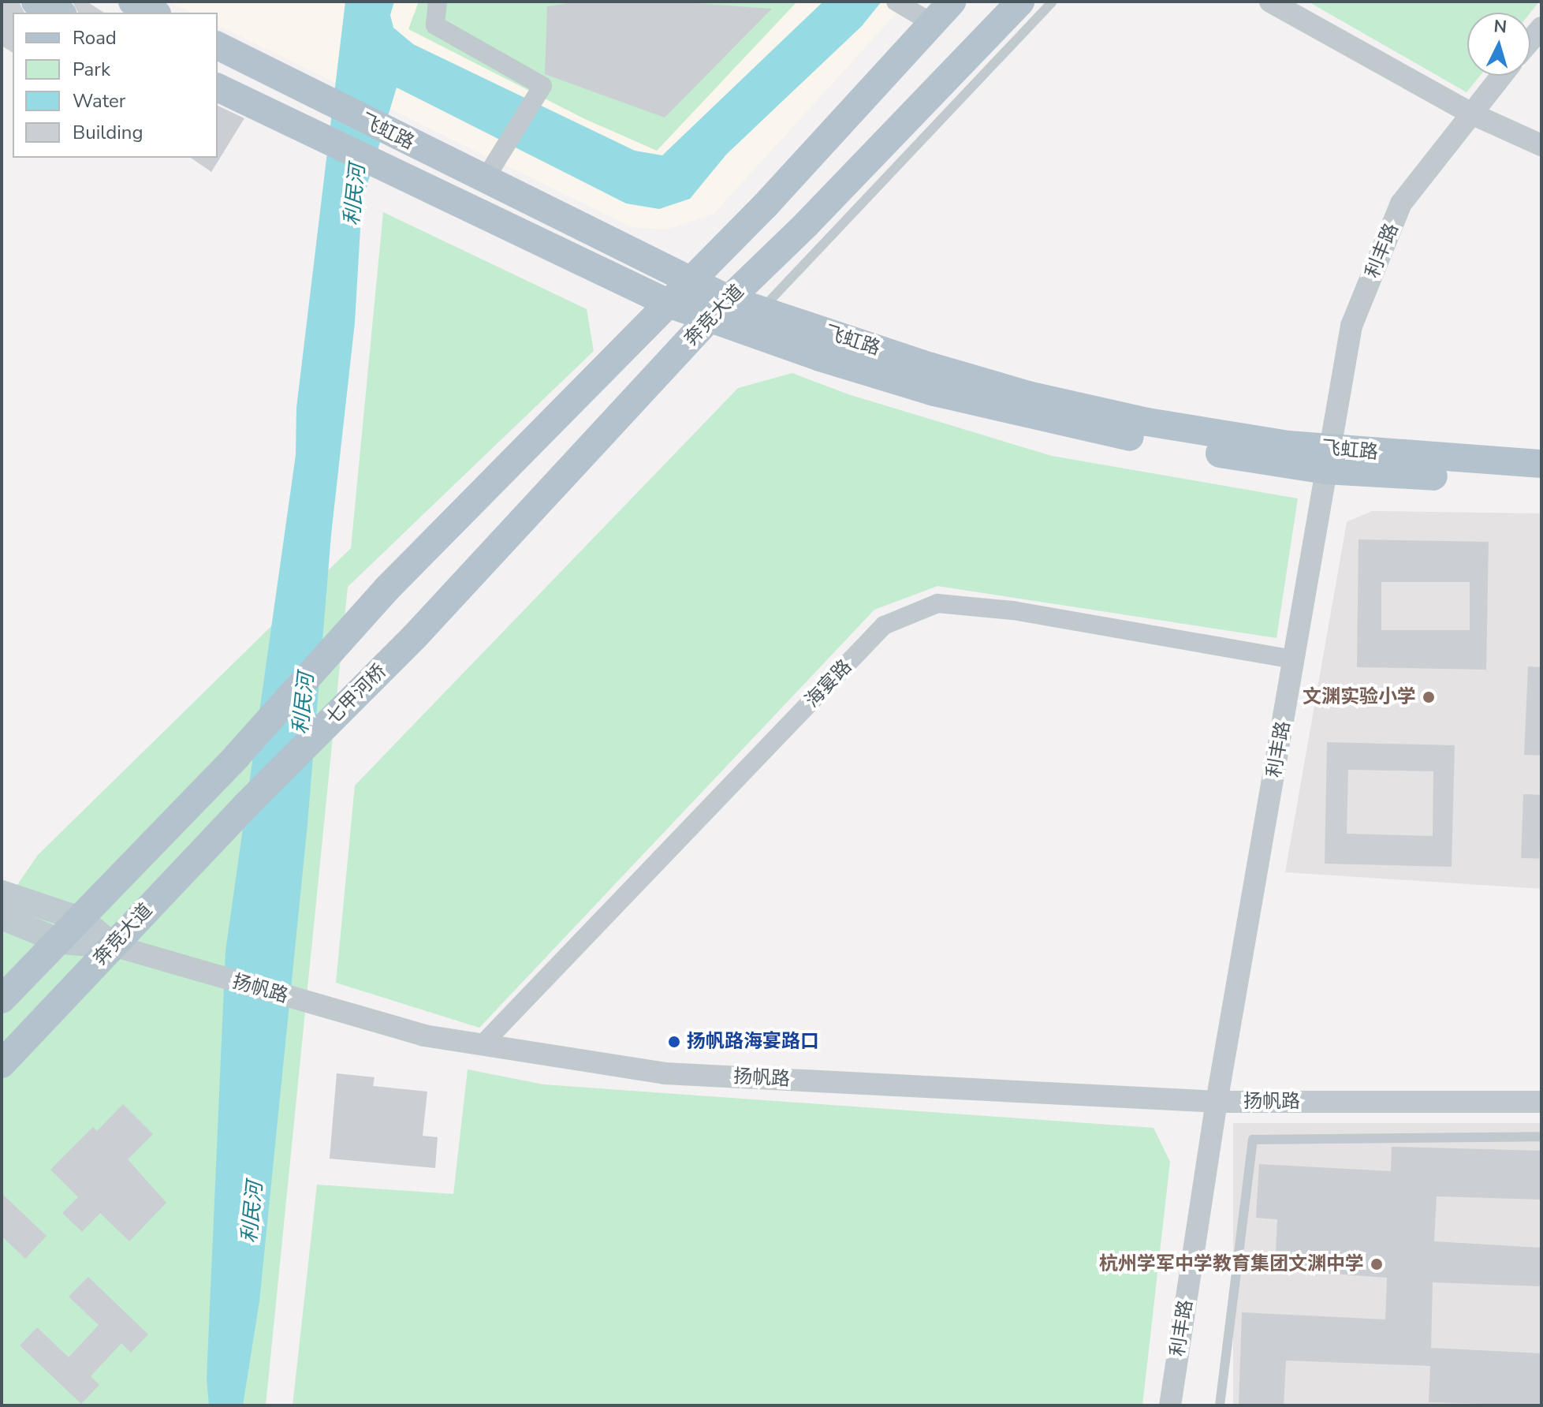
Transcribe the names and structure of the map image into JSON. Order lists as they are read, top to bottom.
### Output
{
  "streets": {
    "main road": [
      "飞虹路",
      "奔竞大道",
      "七甲河桥",
      "扬帆路"
    ],
    "street": ["利丰路", "海宴路"]
  },
  "crossings": [
    ["飞虹路", "利丰路"],
    ["飞虹路", "奔竞大道"],
    ["利丰路", "海宴路"],
    ["利丰路", "扬帆路"],
    ["奔竞大道", "七甲河桥"],
    ["奔竞大道", "扬帆路"],
    ["海宴路", "扬帆路"]
  ],
  "water": ["利民河"],
  "places": ["文渊实验小学", "扬帆路海宴路口", "杭州学军中学教育集团文渊中学"],
  "legend": [
    "Road",
    "Park",
    "Water",
    "Building"
  ],
  "north": "top"
}
